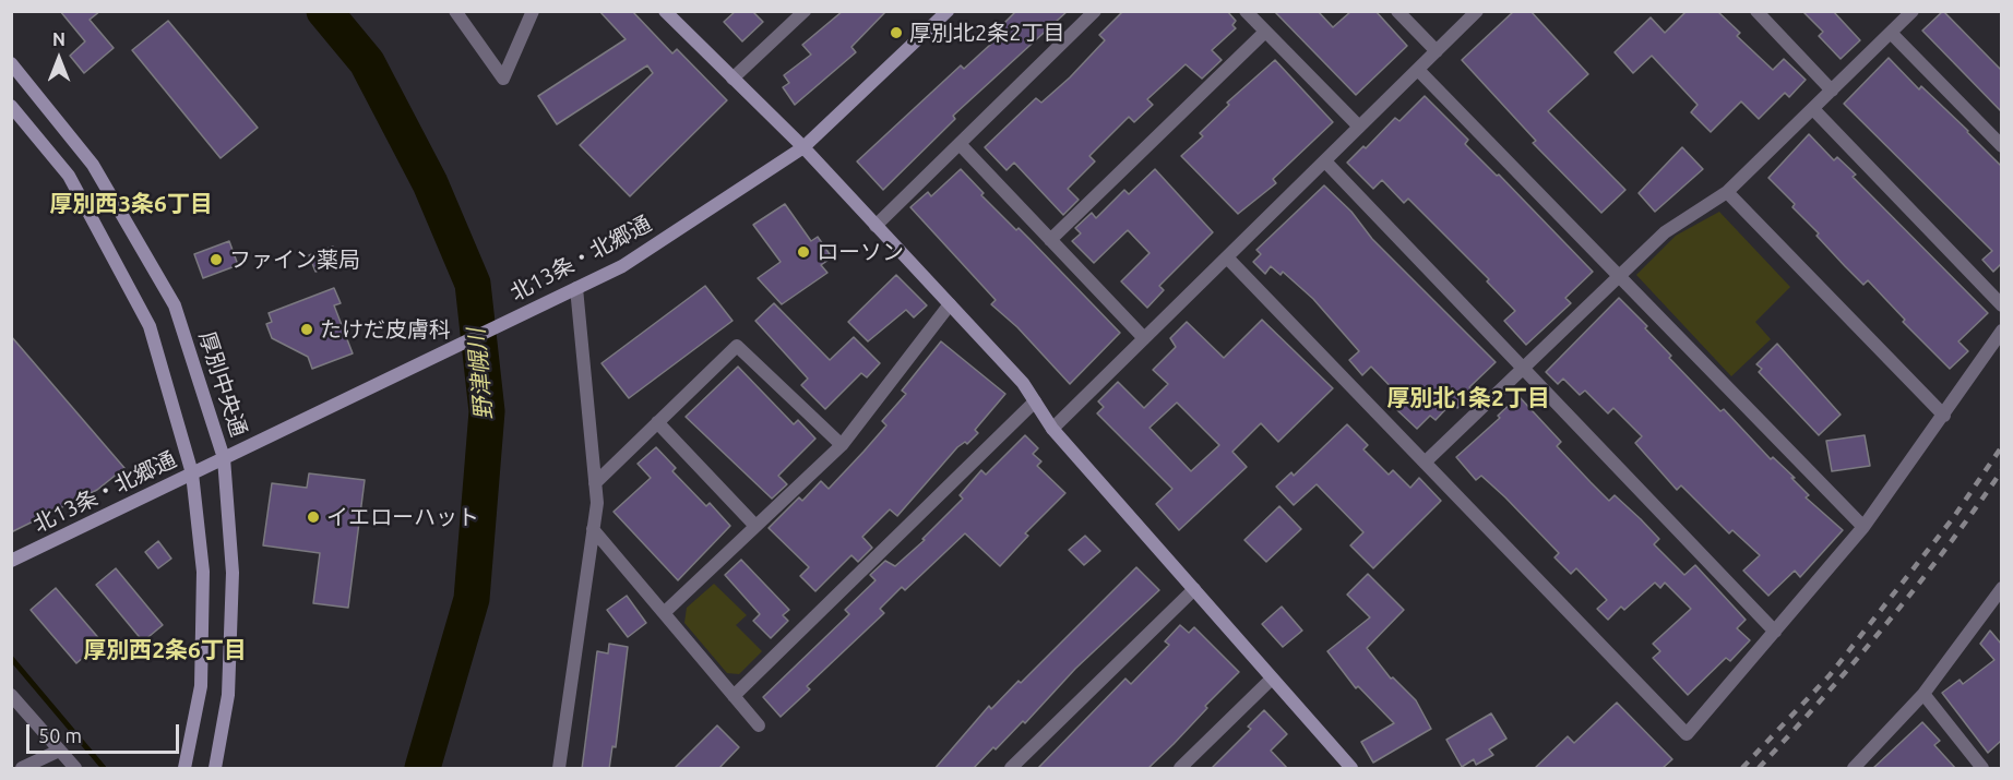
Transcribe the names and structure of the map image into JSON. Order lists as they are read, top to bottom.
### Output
{
  "streets": {
    "street": ["北13条・北郷通", "厚別中央通"]
  },
  "crossings": [
    ["北13条・北郷通", "厚別中央通"]
  ],
  "districts": ["厚別西3条6丁目", "厚別北1条2丁目", "厚別西2条6丁目"],
  "water": ["野津幌川"],
  "places": [
    "厚別北2条2丁目",
    "ローソン",
    "ファイン薬局",
    "たけだ皮膚科",
    "イエローハット"
  ],
  "scale_bar": "50 m",
  "north": "top"
}
